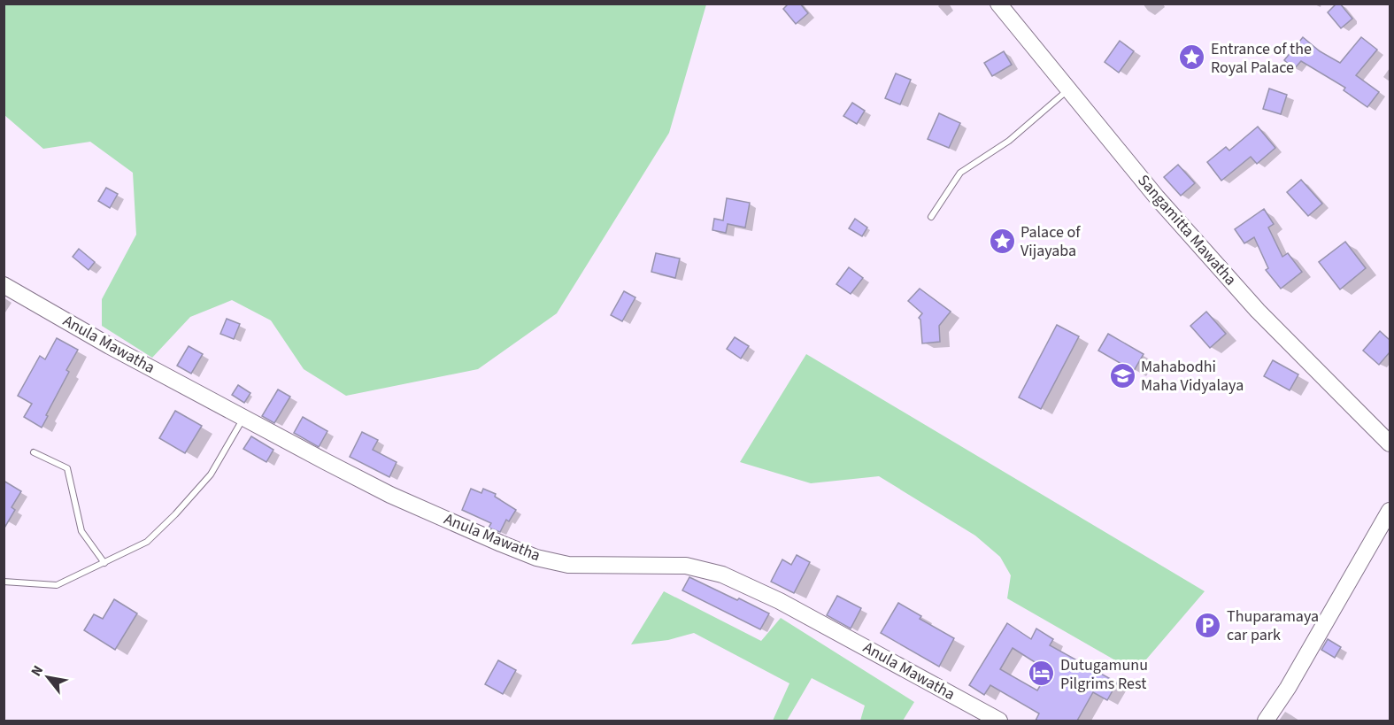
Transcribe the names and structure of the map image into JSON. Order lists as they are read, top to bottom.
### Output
{
  "streets": {
    "main road": ["Sangamitta Mawatha", "Anula Mawatha"]
  },
  "places": {
    "place": ["Entrance of the Royal Palace", "Palace of Vijayaba"],
    "school or university": ["Mahabodhi Maha Vidyalaya"],
    "parking": ["Thuparamaya car park"],
    "hotel": ["Dutugamunu Pilgrims Rest"]
  },
  "north": "top left"
}
